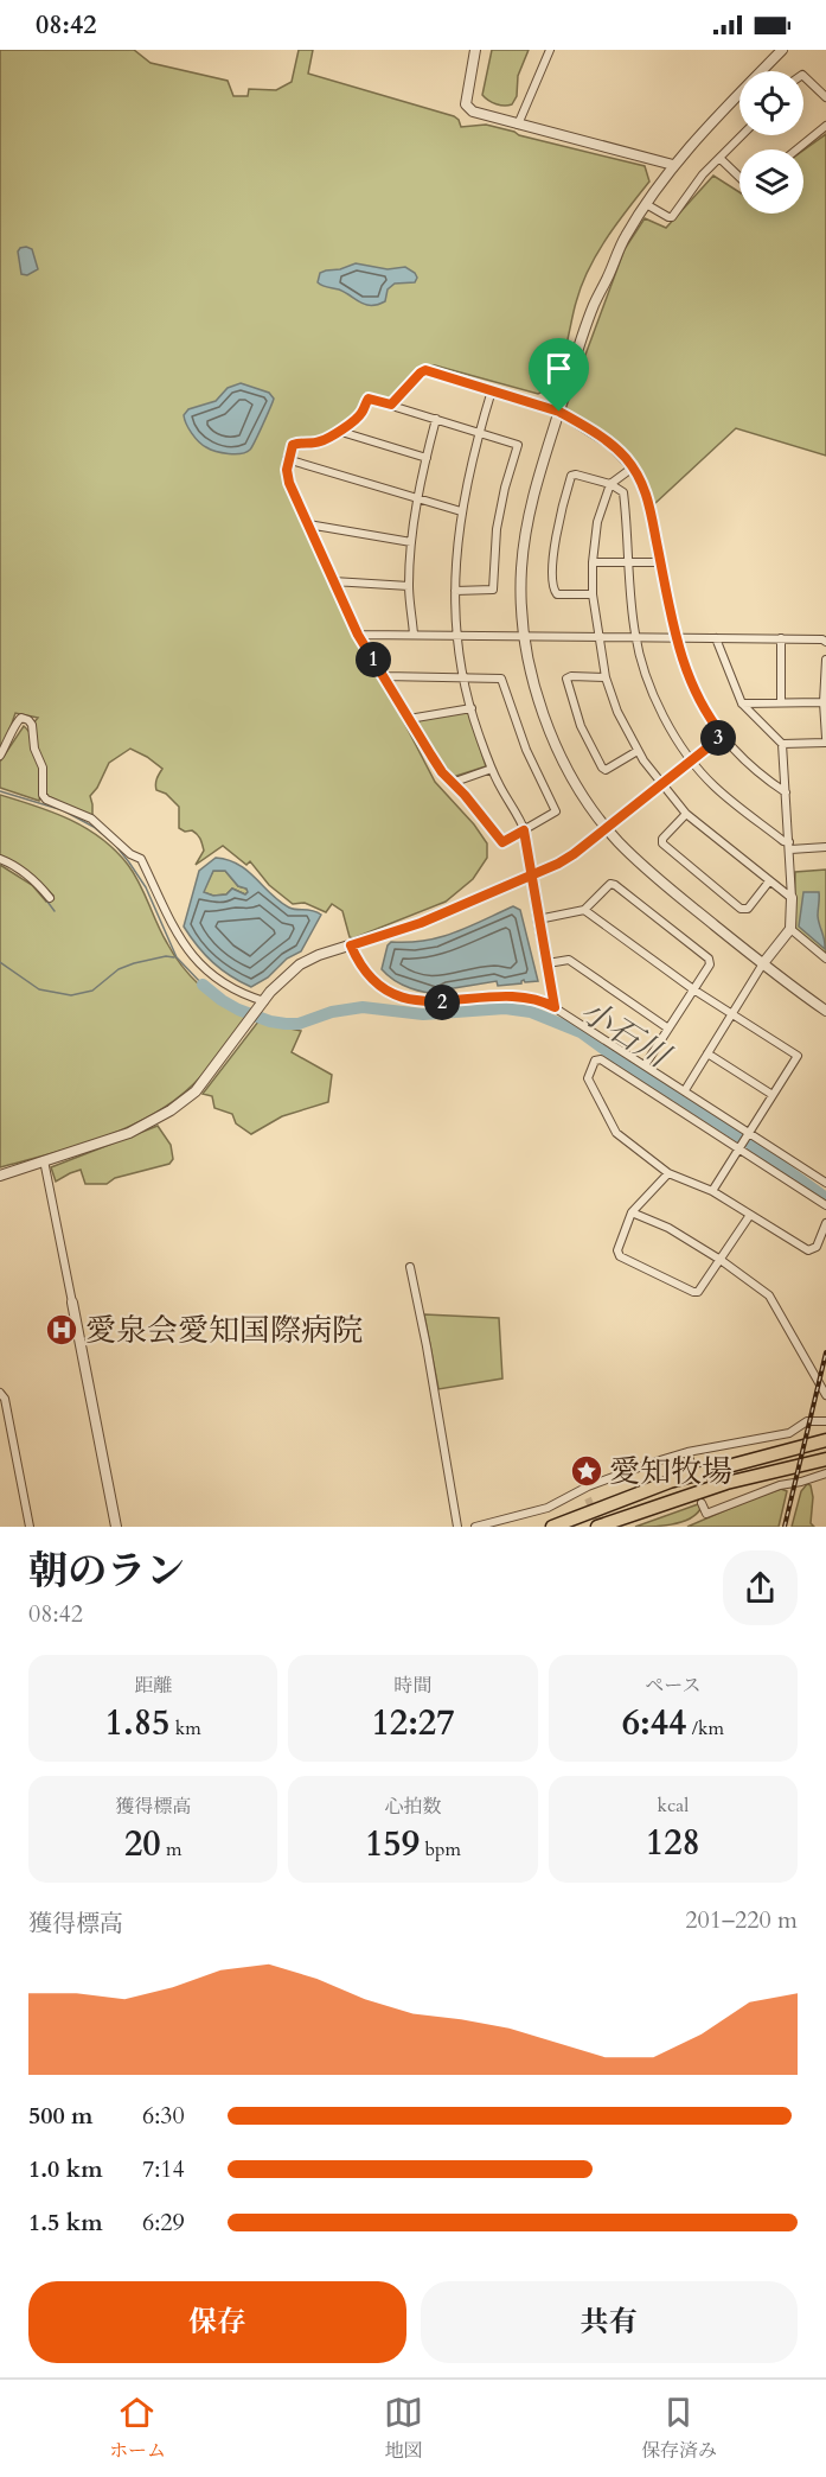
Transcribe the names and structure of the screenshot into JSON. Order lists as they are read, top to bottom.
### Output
{
  "water": ["小石川"],
  "places": {
    "hospital": ["愛泉会愛知国際病院"],
    "place": ["愛知牧場"]
  },
  "page": {
    "status": "08:42",
    "pins": ["1", "3", "2"],
    "heading": ["朝のラン", "08:42"],
    "stats": [
      ["距離", "1.85 km"],
      ["時間", "12:27"],
      ["ペース", "6:44 /km"],
      ["獲得標高", "20 m"],
      ["心拍数", "159 bpm"],
      ["kcal", "128"]
    ],
    "chart": ["獲得標高", "201–220 m"],
    "list": [
      {
        "name": "500 m",
        "note": "6:30"
      },
      {
        "name": "1.0 km",
        "note": "7:14"
      },
      {
        "name": "1.5 km",
        "note": "6:29"
      }
    ],
    "buttons": ["保存", "共有"],
    "tabs": ["ホーム", "地図", "保存済み"]
  }
}
